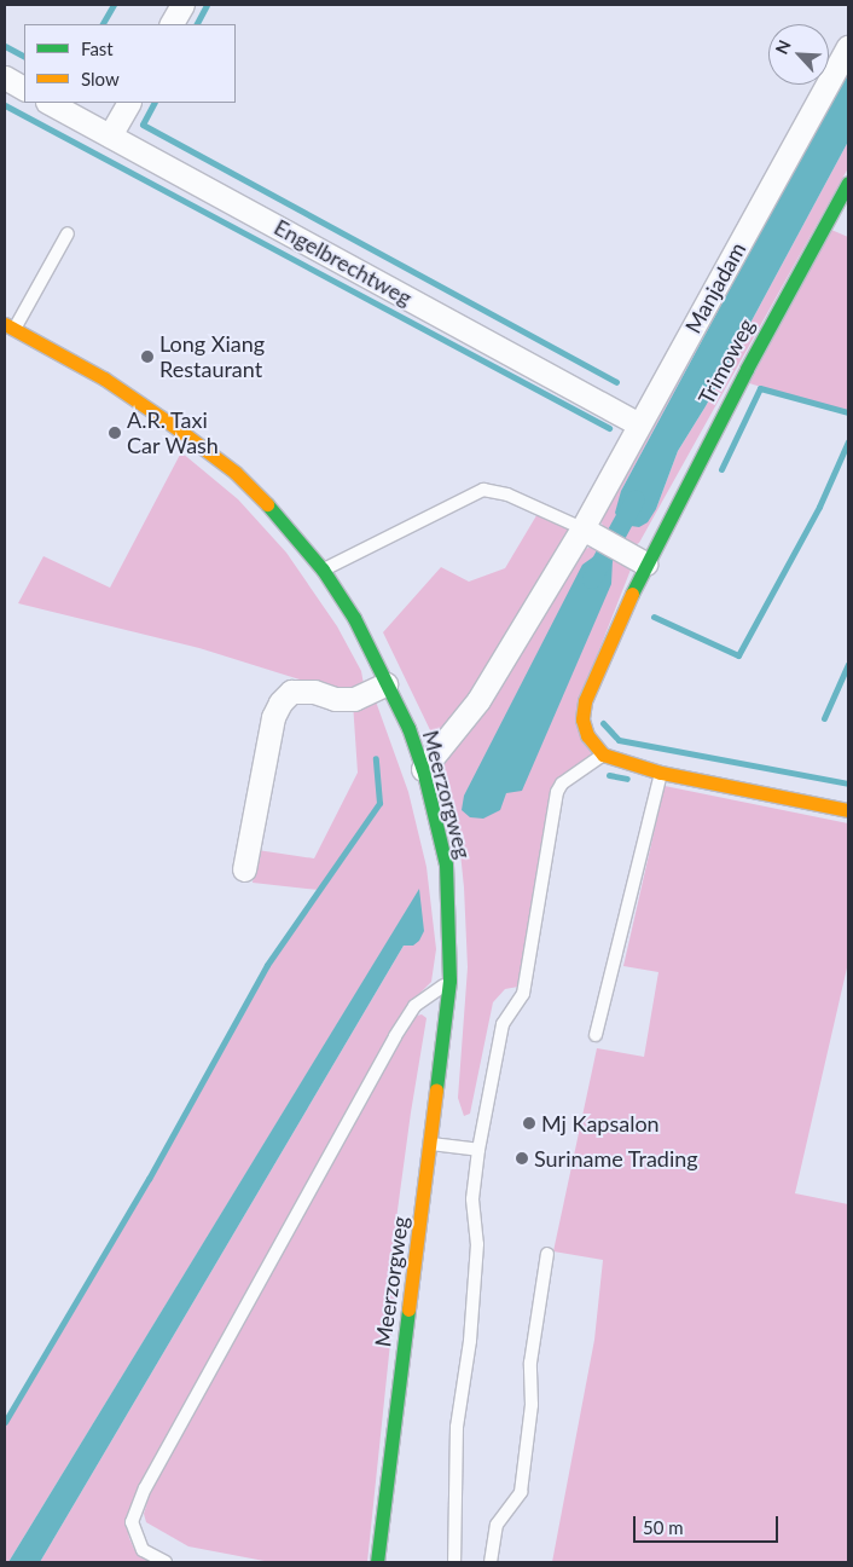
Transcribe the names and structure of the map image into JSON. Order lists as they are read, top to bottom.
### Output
{
  "streets": {
    "main road": ["Trimoweg", "Meerzorgweg"],
    "street": ["Engelbrechtweg", "Manjadam"]
  },
  "crossings": [
    ["Engelbrechtweg", "Manjadam"],
    ["Manjadam", "Meerzorgweg"]
  ],
  "places": [
    "Long Xiang Restaurant",
    "A.R. Taxi Car Wash",
    "Mj Kapsalon",
    "Suriname Trading"
  ],
  "legend": ["Fast", "Slow"],
  "scale_bar": "50 m",
  "north": "top left"
}
